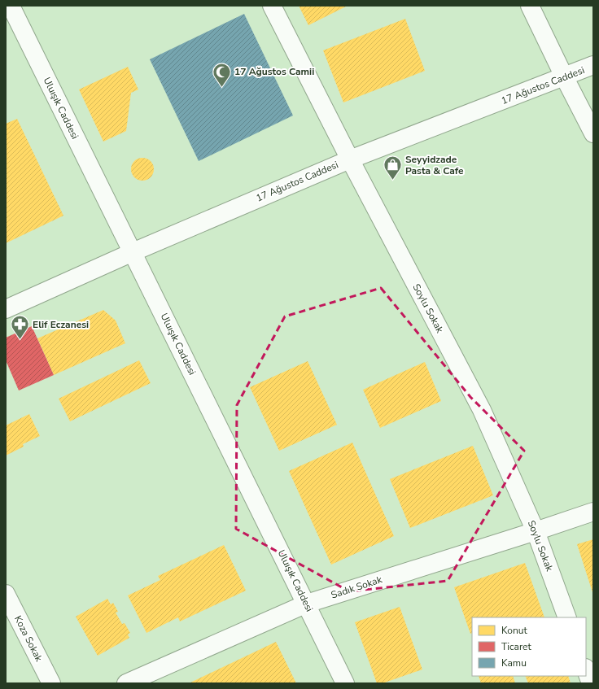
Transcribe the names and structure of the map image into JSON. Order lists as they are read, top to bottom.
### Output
{
  "streets": {
    "street": [
      "17 Ağustos Caddesi",
      "Uluışık Caddesi",
      "Soylu Sokak",
      "Sadık Sokak",
      "Koza Sokak"
    ]
  },
  "crossings": [
    ["17 Ağustos Caddesi", "Uluışık Caddesi"],
    ["17 Ağustos Caddesi", "Soylu Sokak"],
    ["Uluışık Caddesi", "Sadık Sokak"],
    ["Soylu Sokak", "Sadık Sokak"]
  ],
  "places": {
    "mosque": ["17 Ağustos Camii"],
    "shop": ["Seyyidzade Pasta & Cafe"],
    "pharmacy": ["Elif Eczanesi"]
  },
  "legend": ["Konut", "Ticaret", "Kamu"]
}
